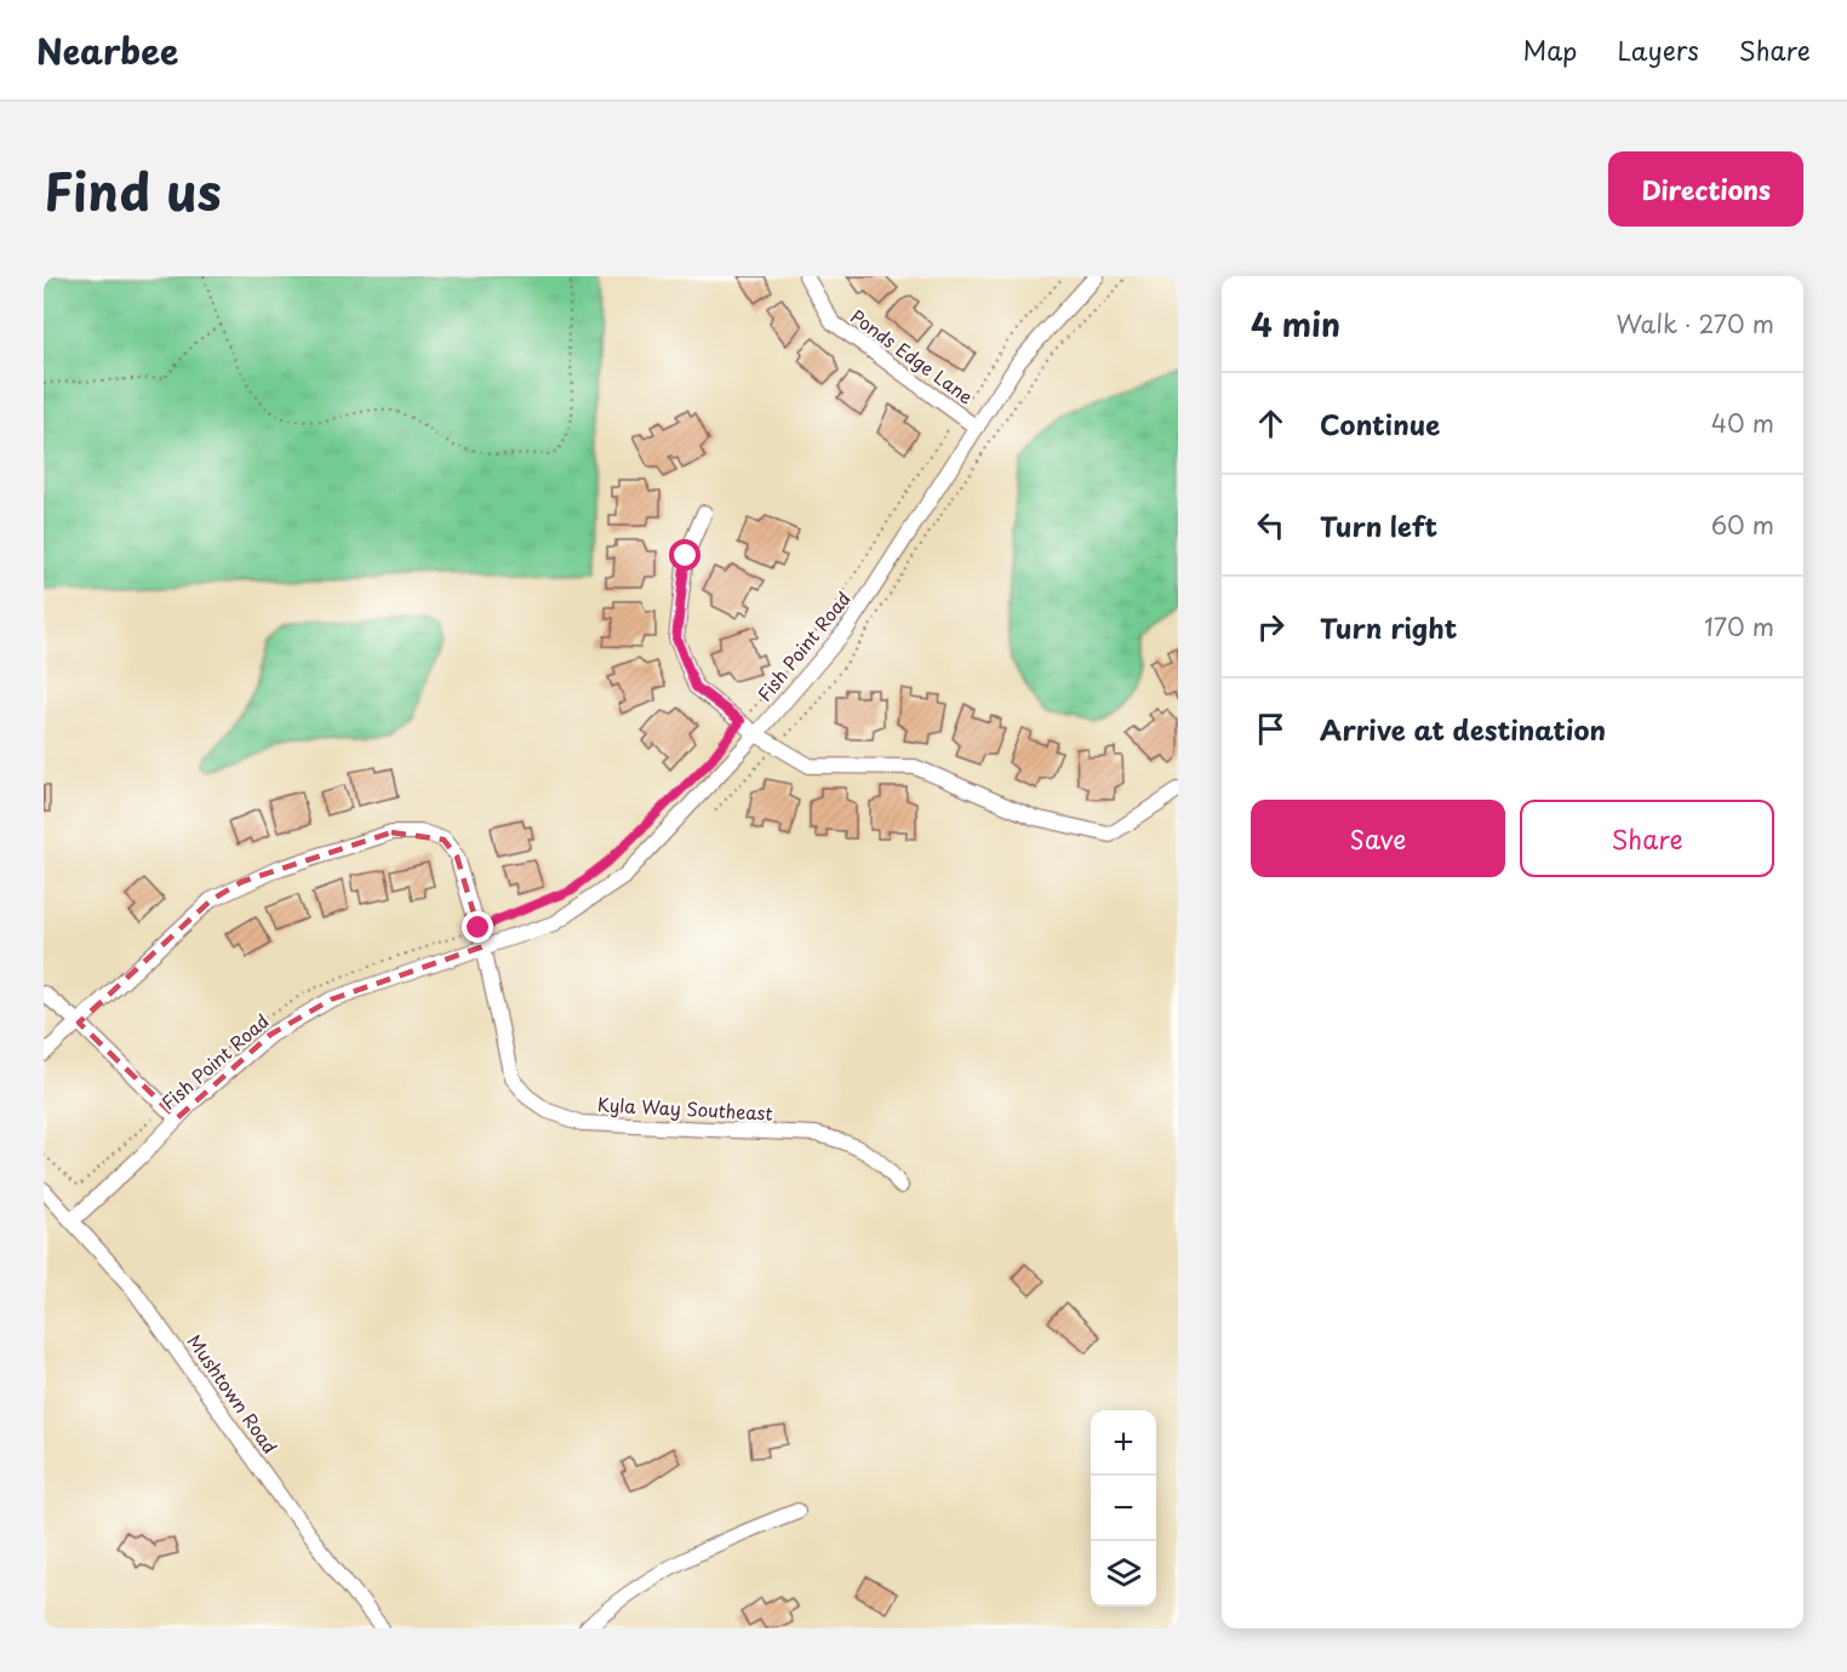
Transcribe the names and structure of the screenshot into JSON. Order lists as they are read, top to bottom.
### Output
{
  "streets": {
    "street": [
      "Ponds Edge Lane",
      "Fish Point Road",
      "Kyla Way Southeast",
      "Mushtown Road"
    ]
  },
  "crossings": [
    ["Ponds Edge Lane", "Fish Point Road"],
    ["Fish Point Road", "Kyla Way Southeast"],
    ["Fish Point Road", "Mushtown Road"]
  ],
  "page": {
    "header": "Nearbee",
    "nav": ["Map", "Layers", "Share"],
    "title": "Find us",
    "buttons": [
      "Directions",
      ["Save", "Share"]
    ],
    "heading": ["4 min", "Walk · 270 m"],
    "list": [
      ["Continue", "40 m"],
      ["Turn left", "60 m"],
      ["Turn right", "170 m"],
      "Arrive at destination"
    ],
    "map_buttons": ["+", "−"]
  }
}
